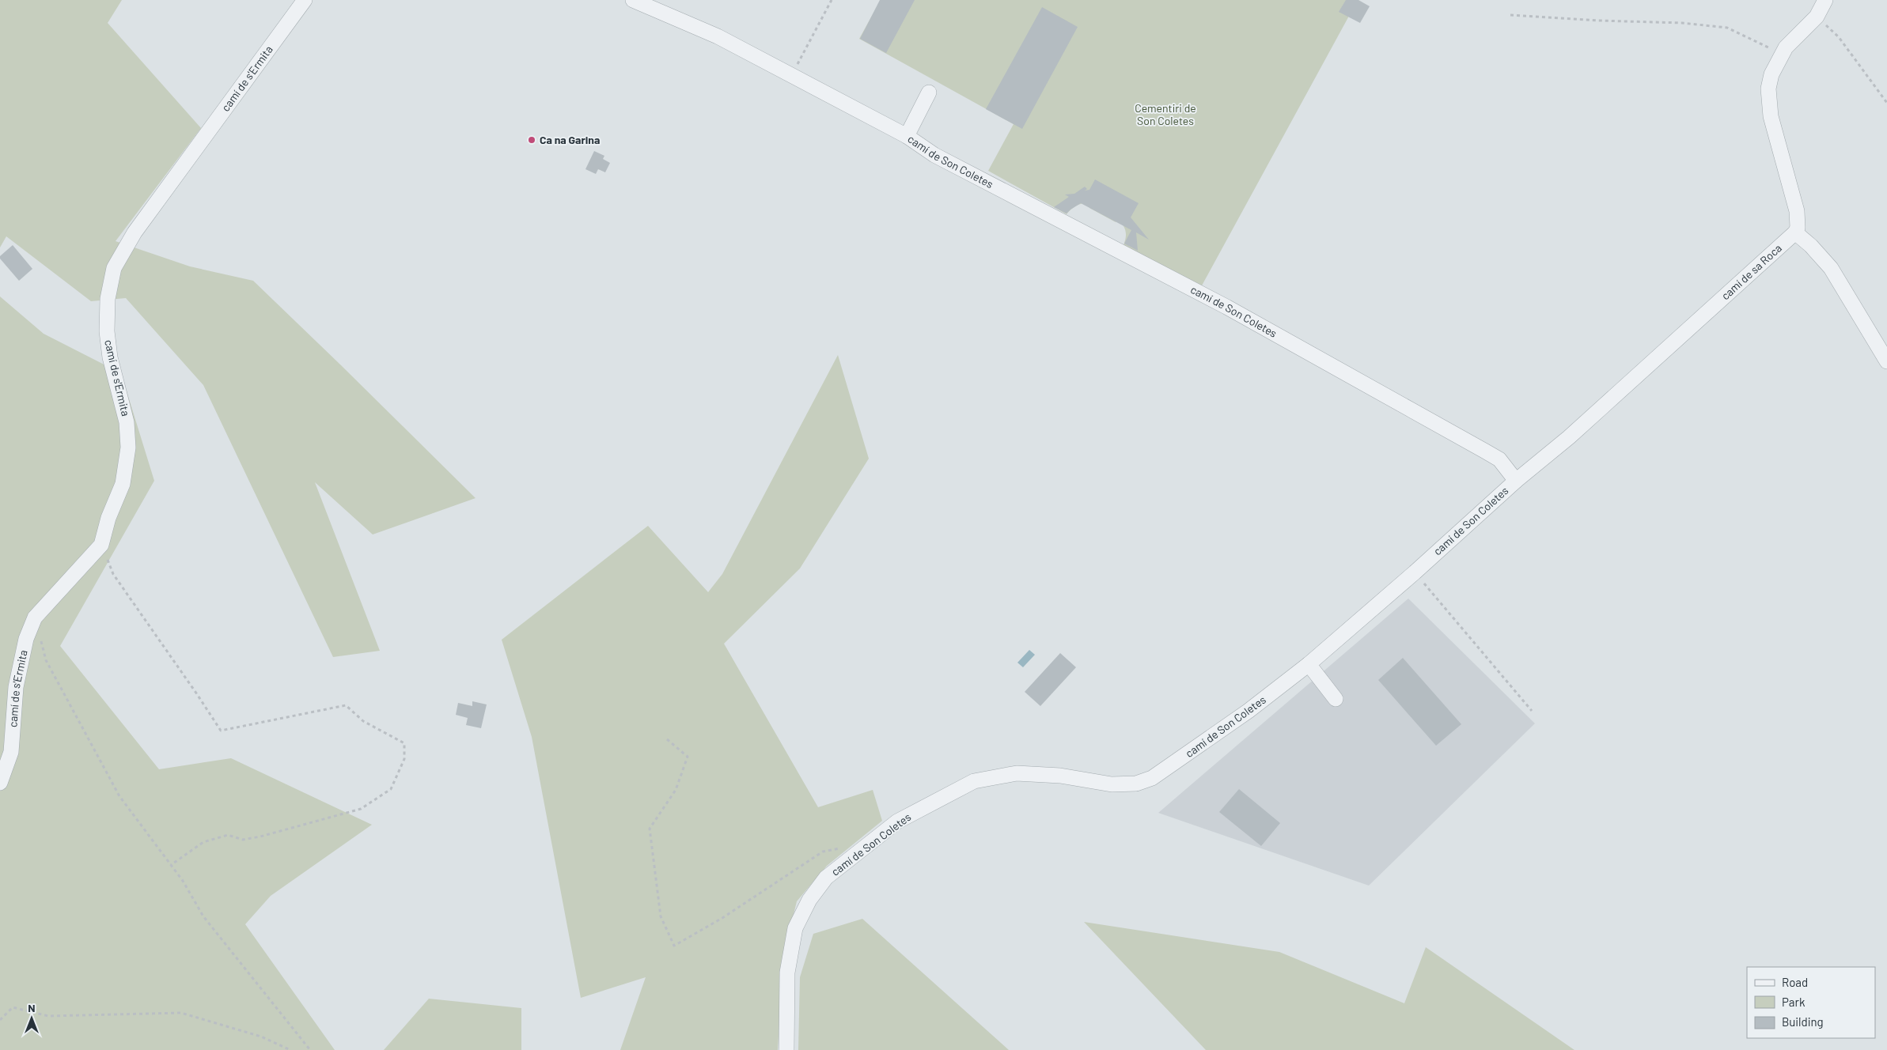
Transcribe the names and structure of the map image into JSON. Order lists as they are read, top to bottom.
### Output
{
  "streets": {
    "street": ["camí de s'Ermita", "camí de Son Coletes", "camí de sa Roca"]
  },
  "crossings": [
    ["camí de Son Coletes", "camí de sa Roca"]
  ],
  "parks": ["Cementiri de Son Coletes"],
  "places": ["Ca na Garina"],
  "legend": ["Road", "Park", "Building"],
  "north": "top"
}
